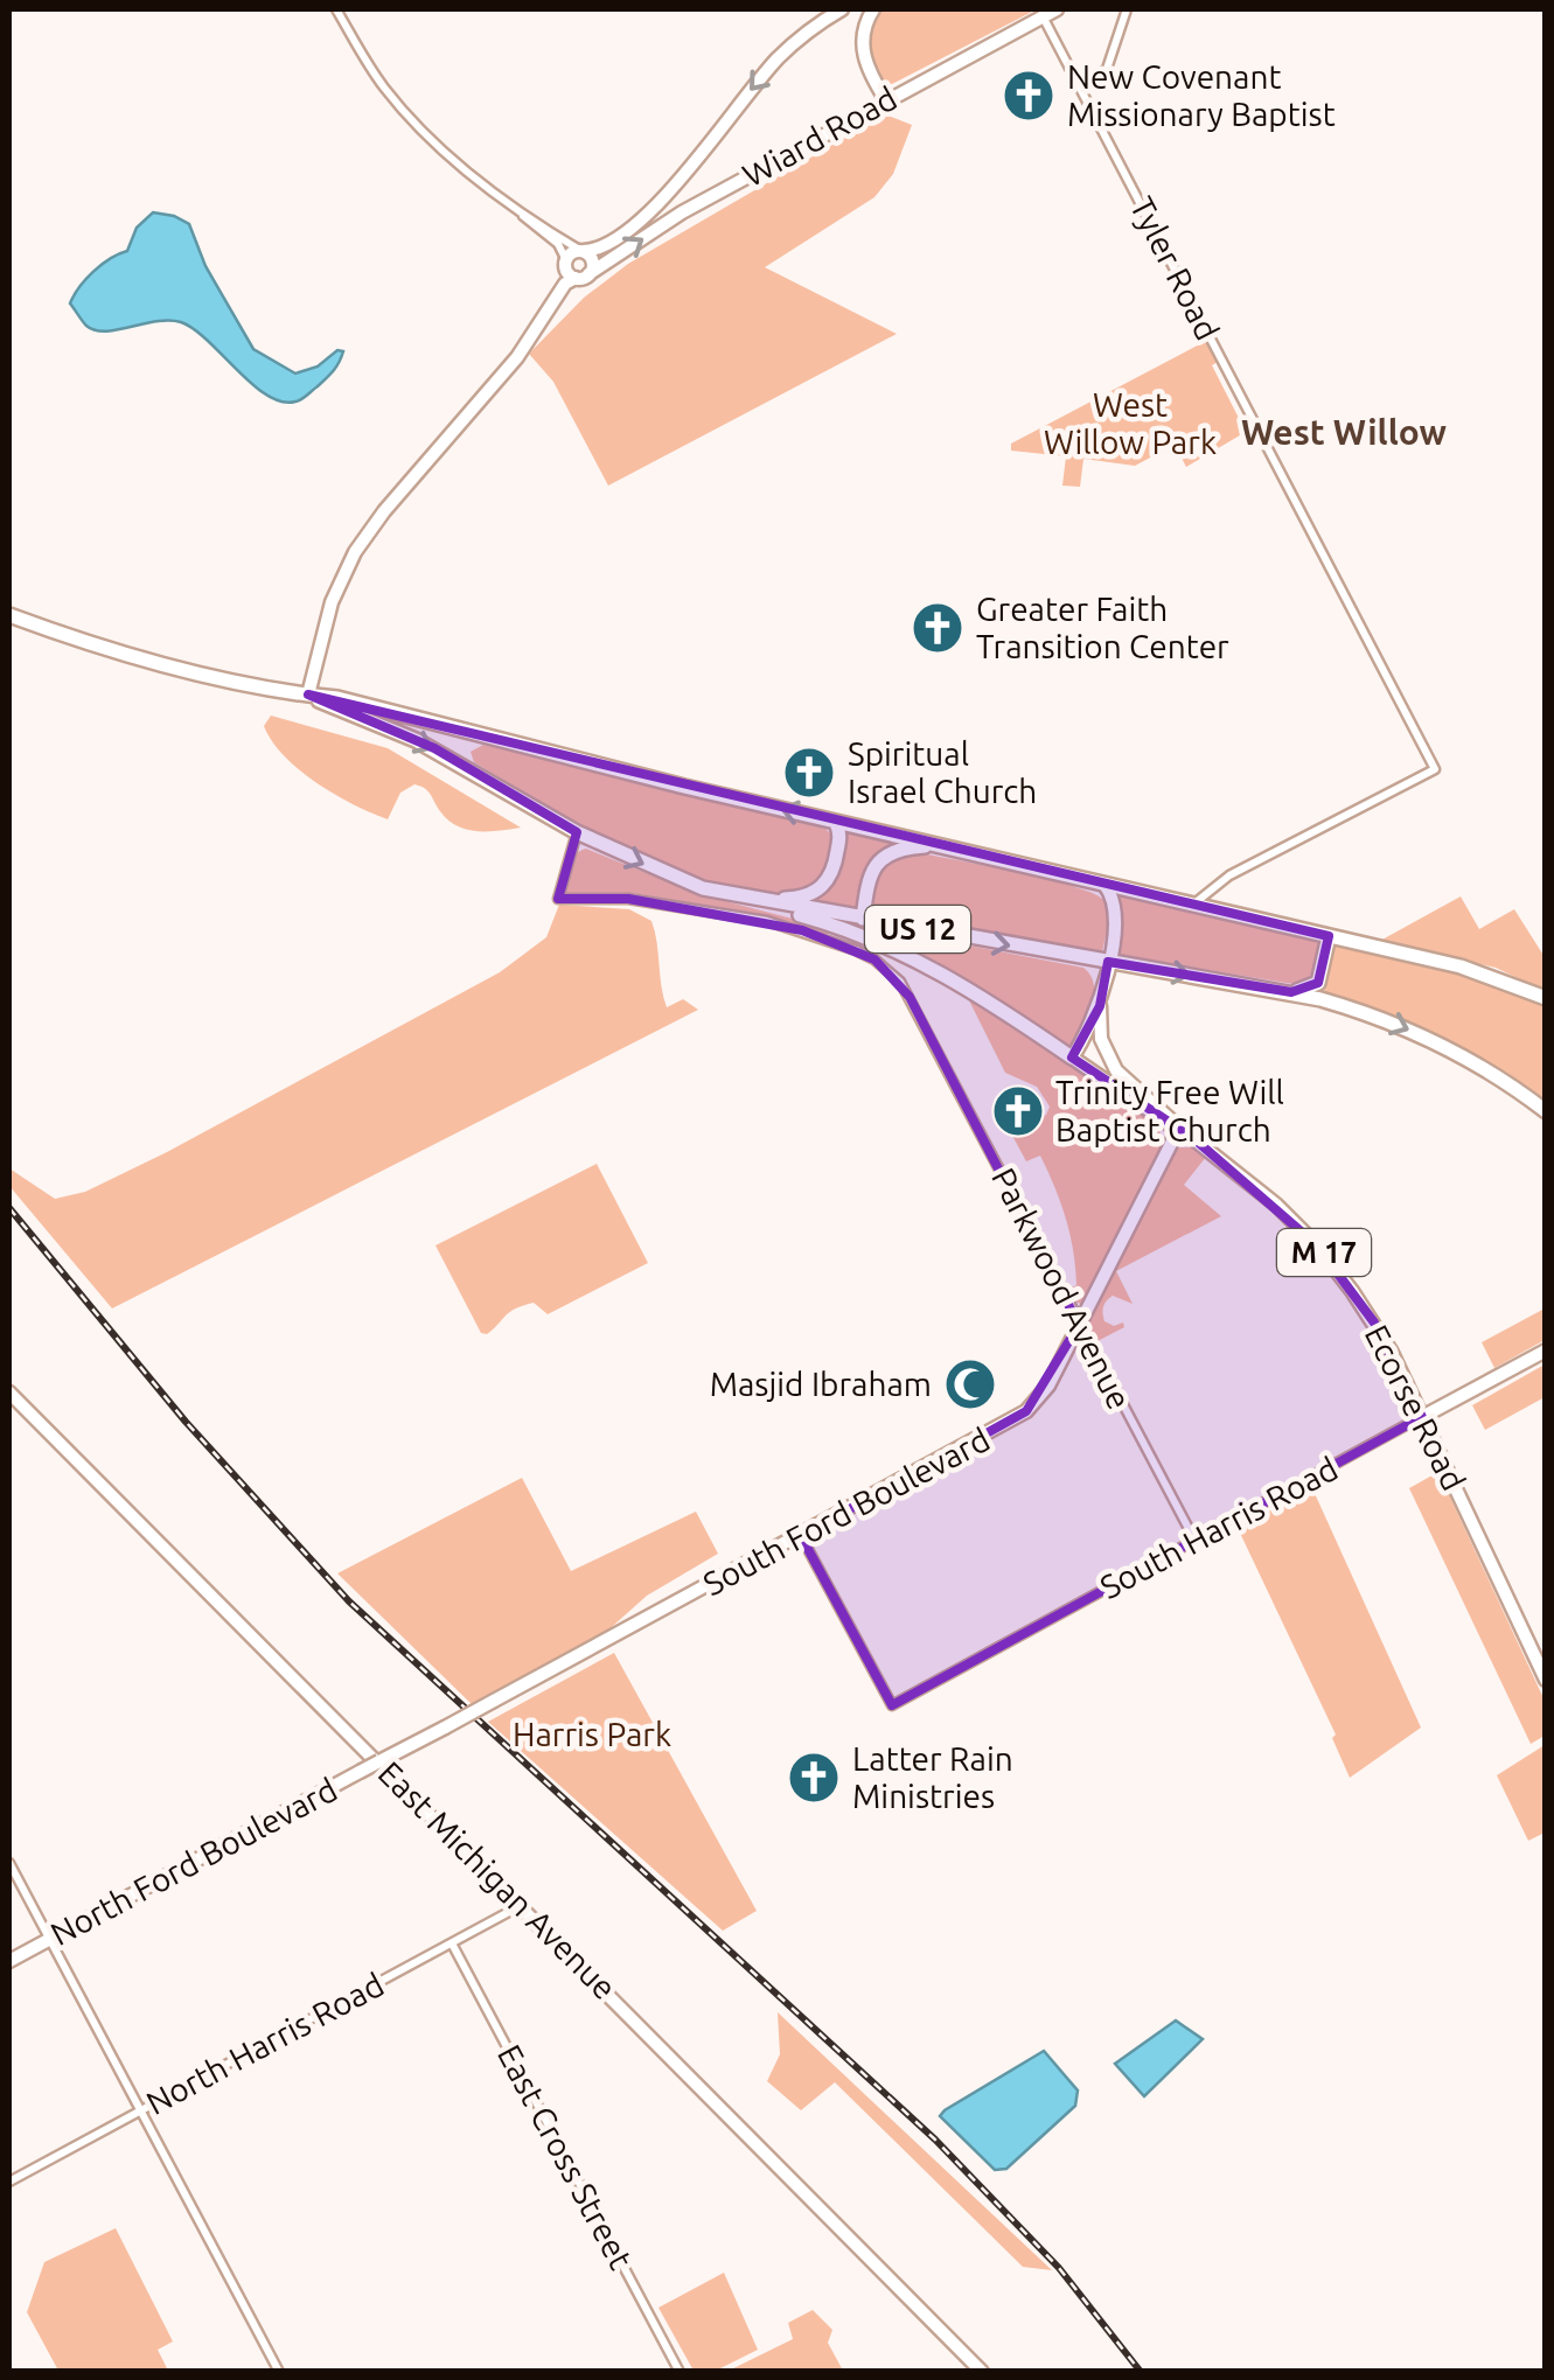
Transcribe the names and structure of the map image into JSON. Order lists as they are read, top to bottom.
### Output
{
  "streets": {
    "highway": ["US 12"],
    "main road": [
      "Wiard Road",
      "M 17",
      "Ecorse Road",
      "South Ford Boulevard",
      "South Harris Road",
      "North Ford Boulevard",
      "East Michigan Avenue"
    ],
    "street": [
      "Tyler Road",
      "Parkwood Avenue",
      "North Harris Road",
      "East Cross Street"
    ]
  },
  "crossings": [
    ["Wiard Road", "Tyler Road"],
    ["Wiard Road", "US 12"],
    ["US 12", "Parkwood Avenue"],
    ["US 12", "Ecorse Road"],
    ["Parkwood Avenue", "South Ford Boulevard"],
    ["Parkwood Avenue", "South Harris Road"],
    ["Ecorse Road", "South Ford Boulevard"],
    ["Ecorse Road", "South Harris Road"],
    ["South Ford Boulevard", "South Harris Road"],
    ["South Ford Boulevard", "North Ford Boulevard"],
    ["East Michigan Avenue", "North Harris Road"],
    ["North Harris Road", "East Cross Street"]
  ],
  "districts": ["West Willow"],
  "parks": ["West Willow Park", "Harris Park"],
  "places": {
    "church": [
      "New Covenant Missionary Baptist",
      "Greater Faith Transition Center",
      "Spiritual Israel Church",
      "Trinity Free Will Baptist Church",
      "Latter Rain Ministries"
    ],
    "mosque": ["Masjid Ibraham"]
  }
}
